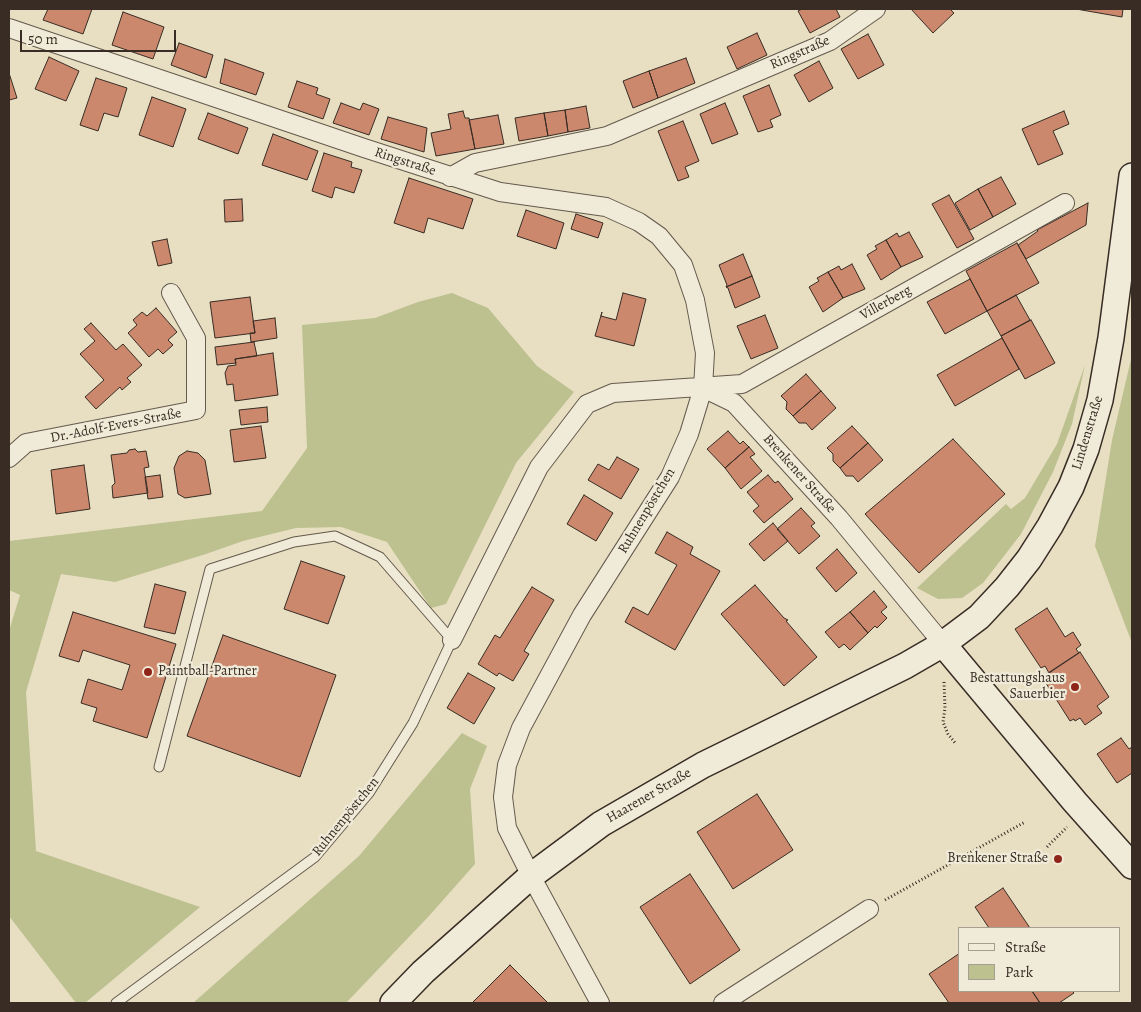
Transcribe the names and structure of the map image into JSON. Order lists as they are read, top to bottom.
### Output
{
  "streets": {
    "main road": ["Lindenstraße", "Brenkener Straße", "Haarener Straße"],
    "street": [
      "Ringstraße",
      "Villerberg",
      "Dr.-Adolf-Evers-Straße",
      "Ruhnenpöstchen"
    ]
  },
  "crossings": [
    ["Villerberg", "Brenkener Straße"],
    ["Villerberg", "Ruhnenpöstchen"],
    ["Lindenstraße", "Brenkener Straße"],
    ["Lindenstraße", "Haarener Straße"],
    ["Brenkener Straße", "Ruhnenpöstchen"],
    ["Brenkener Straße", "Haarener Straße"],
    ["Ruhnenpöstchen", "Haarener Straße"]
  ],
  "places": ["Paintball-Partner", "Bestattungshaus Sauerbier", "Brenkener Straße"],
  "legend": ["Straße", "Park"],
  "scale_bar": "50 m"
}
